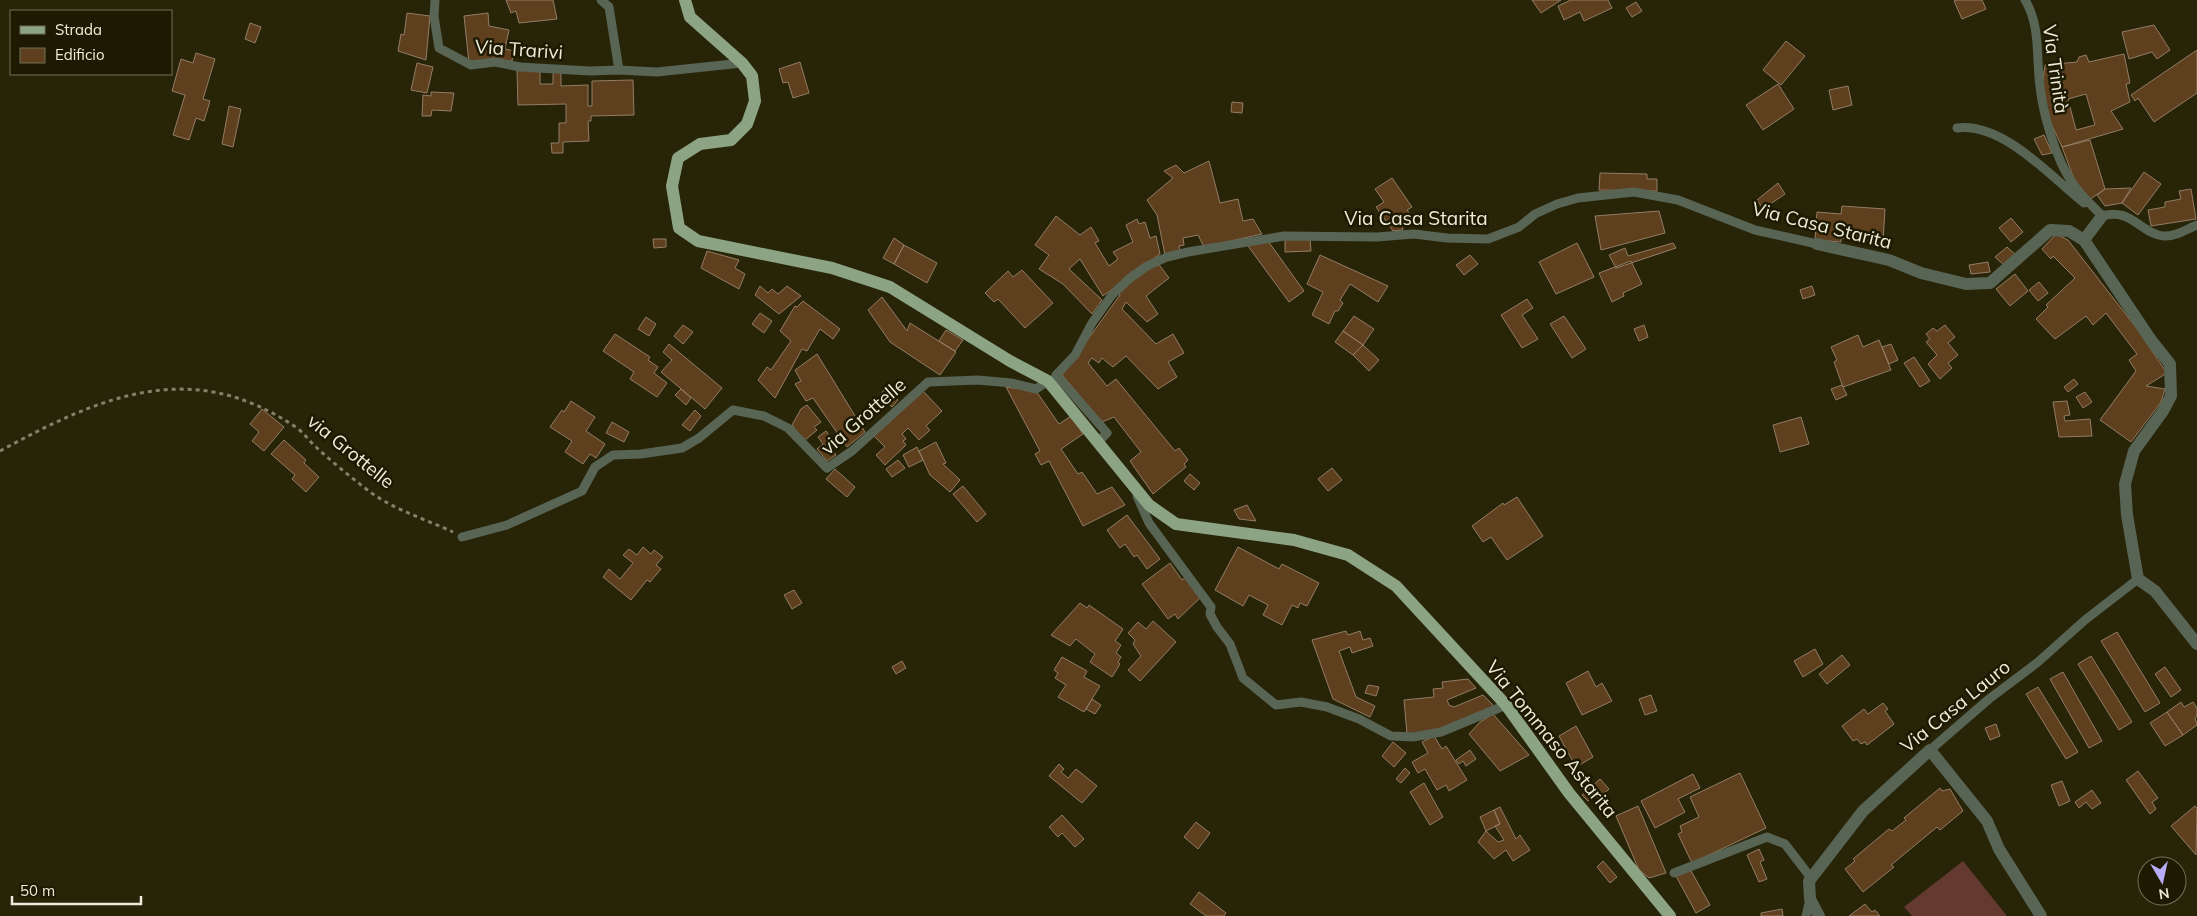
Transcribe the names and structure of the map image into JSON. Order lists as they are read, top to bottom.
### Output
{
  "streets": {
    "main road": ["Via Tommaso Astarita"],
    "street": ["Via Casa Starita", "Via Casa Lauro"],
    "lane": ["Via Trarivi", "Via Trinità", "via Grottelle"]
  },
  "crossings": [
    ["Via Trarivi", "Via Tommaso Astarita"],
    ["Via Casa Starita", "Via Tommaso Astarita"],
    ["via Grottelle", "Via Tommaso Astarita"]
  ],
  "legend": ["Strada", "Edificio"],
  "scale_bar": "50 m",
  "north": "bottom"
}
